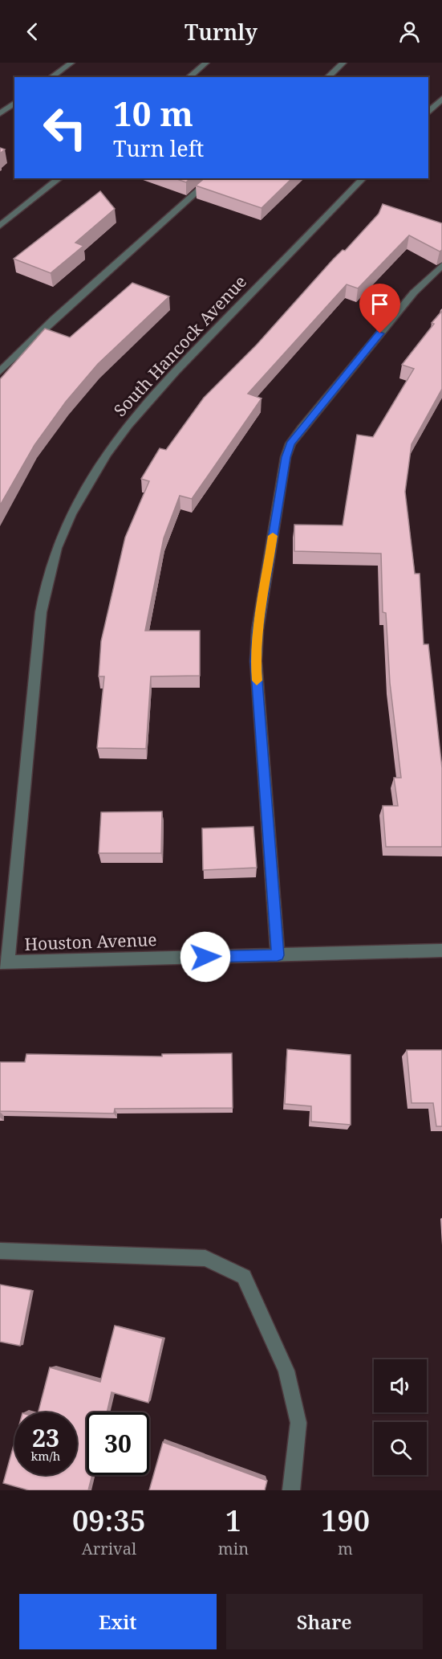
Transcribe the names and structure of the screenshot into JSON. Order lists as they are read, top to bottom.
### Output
{
  "streets": {
    "street": ["South Hancock Avenue", "Houston Avenue"]
  },
  "crossings": [
    ["South Hancock Avenue", "Houston Avenue"]
  ],
  "page": {
    "header": "Turnly",
    "turn": ["10 m", "Turn left"],
    "speed": "23 km/h",
    "limit": "30",
    "eta": [
      "09:35",
      "Arrival",
      "1",
      "min",
      "190",
      "m"
    ],
    "buttons": ["Exit", "Share"]
  }
}
